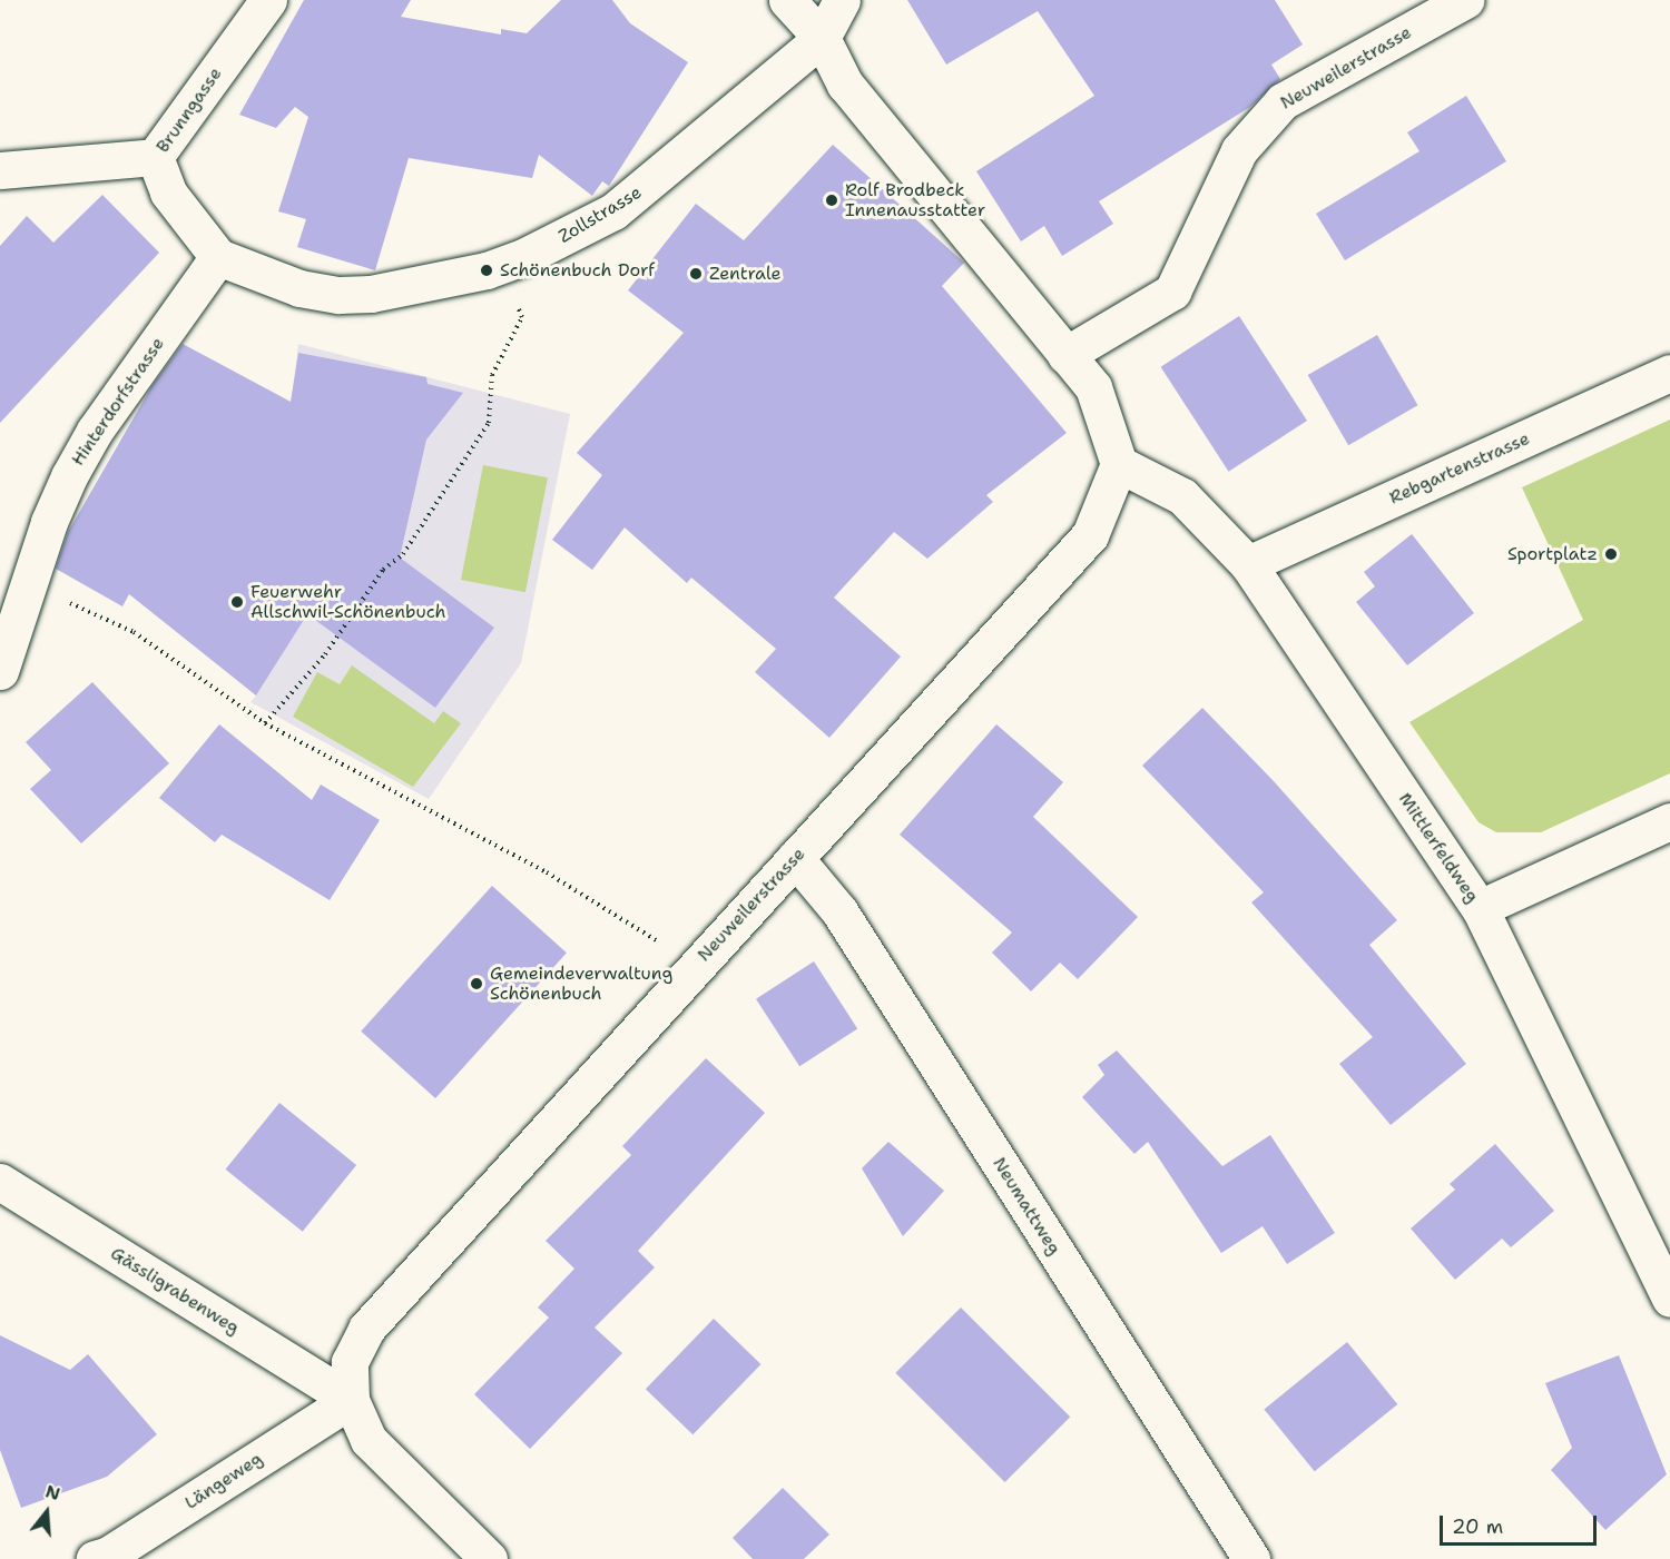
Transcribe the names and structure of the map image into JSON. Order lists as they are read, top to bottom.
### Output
{
  "streets": {
    "street": [
      "Neuweilerstrasse",
      "Brunngasse",
      "Zollstrasse",
      "Hinterdorfstrasse",
      "Rebgartenstrasse",
      "Mittlerfeldweg",
      "Neumattweg",
      "Gässligrabenweg",
      "Längeweg"
    ]
  },
  "crossings": [
    ["Neuweilerstrasse", "Mittlerfeldweg"],
    ["Neuweilerstrasse", "Neumattweg"],
    ["Neuweilerstrasse", "Gässligrabenweg"],
    ["Neuweilerstrasse", "Längeweg"],
    ["Brunngasse", "Zollstrasse"],
    ["Brunngasse", "Hinterdorfstrasse"],
    ["Zollstrasse", "Hinterdorfstrasse"],
    ["Rebgartenstrasse", "Mittlerfeldweg"],
    ["Gässligrabenweg", "Längeweg"]
  ],
  "places": [
    "Rolf Brodbeck Innenausstatter",
    "Schönenbuch Dorf",
    "Zentrale",
    "Sportplatz",
    "Feuerwehr Allschwil-Schönenbuch",
    "Gemeindeverwaltung Schönenbuch"
  ],
  "scale_bar": "20 m",
  "north": "top"
}
